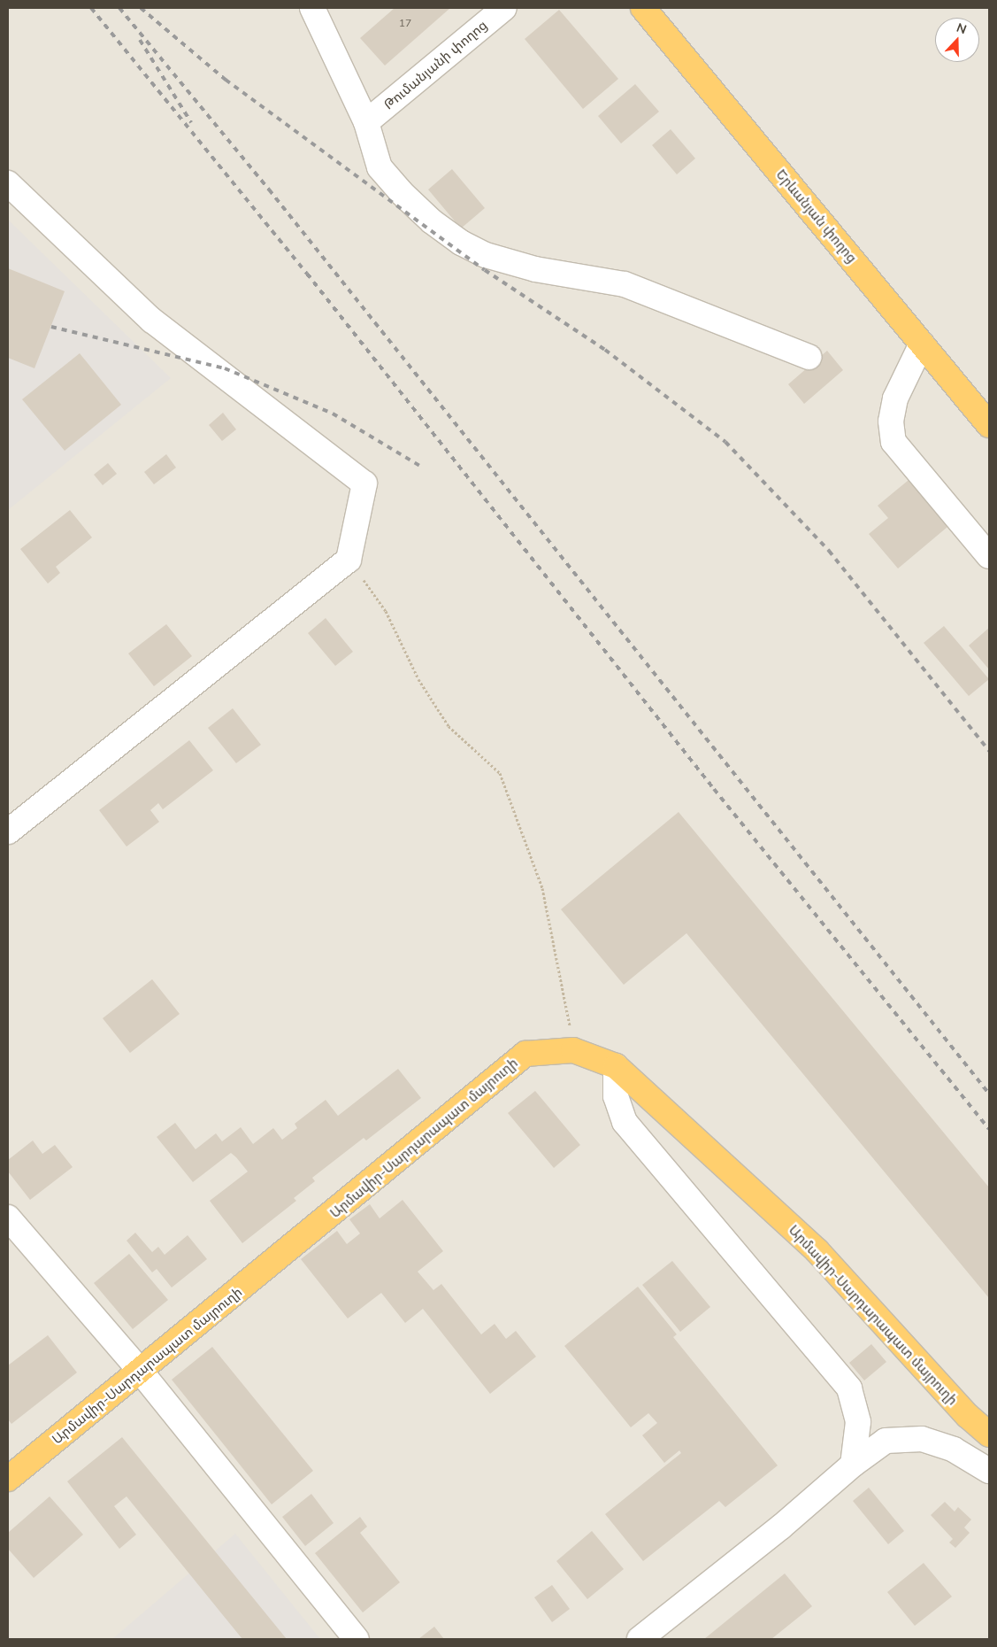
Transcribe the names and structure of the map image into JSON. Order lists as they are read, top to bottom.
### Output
{
  "streets": {
    "highway": ["Երևանյան փողոց", "Արմավիր-Սարդարապատ մայրուղի"],
    "street": ["Թումանյանի փողոց"]
  },
  "house_numbers": ["17"],
  "north": "top"
}
